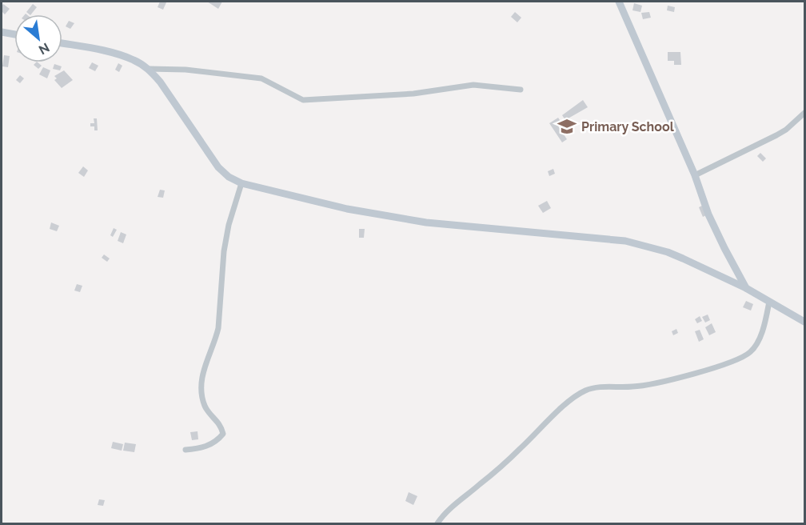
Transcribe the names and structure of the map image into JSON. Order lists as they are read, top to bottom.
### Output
{
  "places": {
    "school or university": ["Primary School"]
  },
  "north": "bottom right"
}
